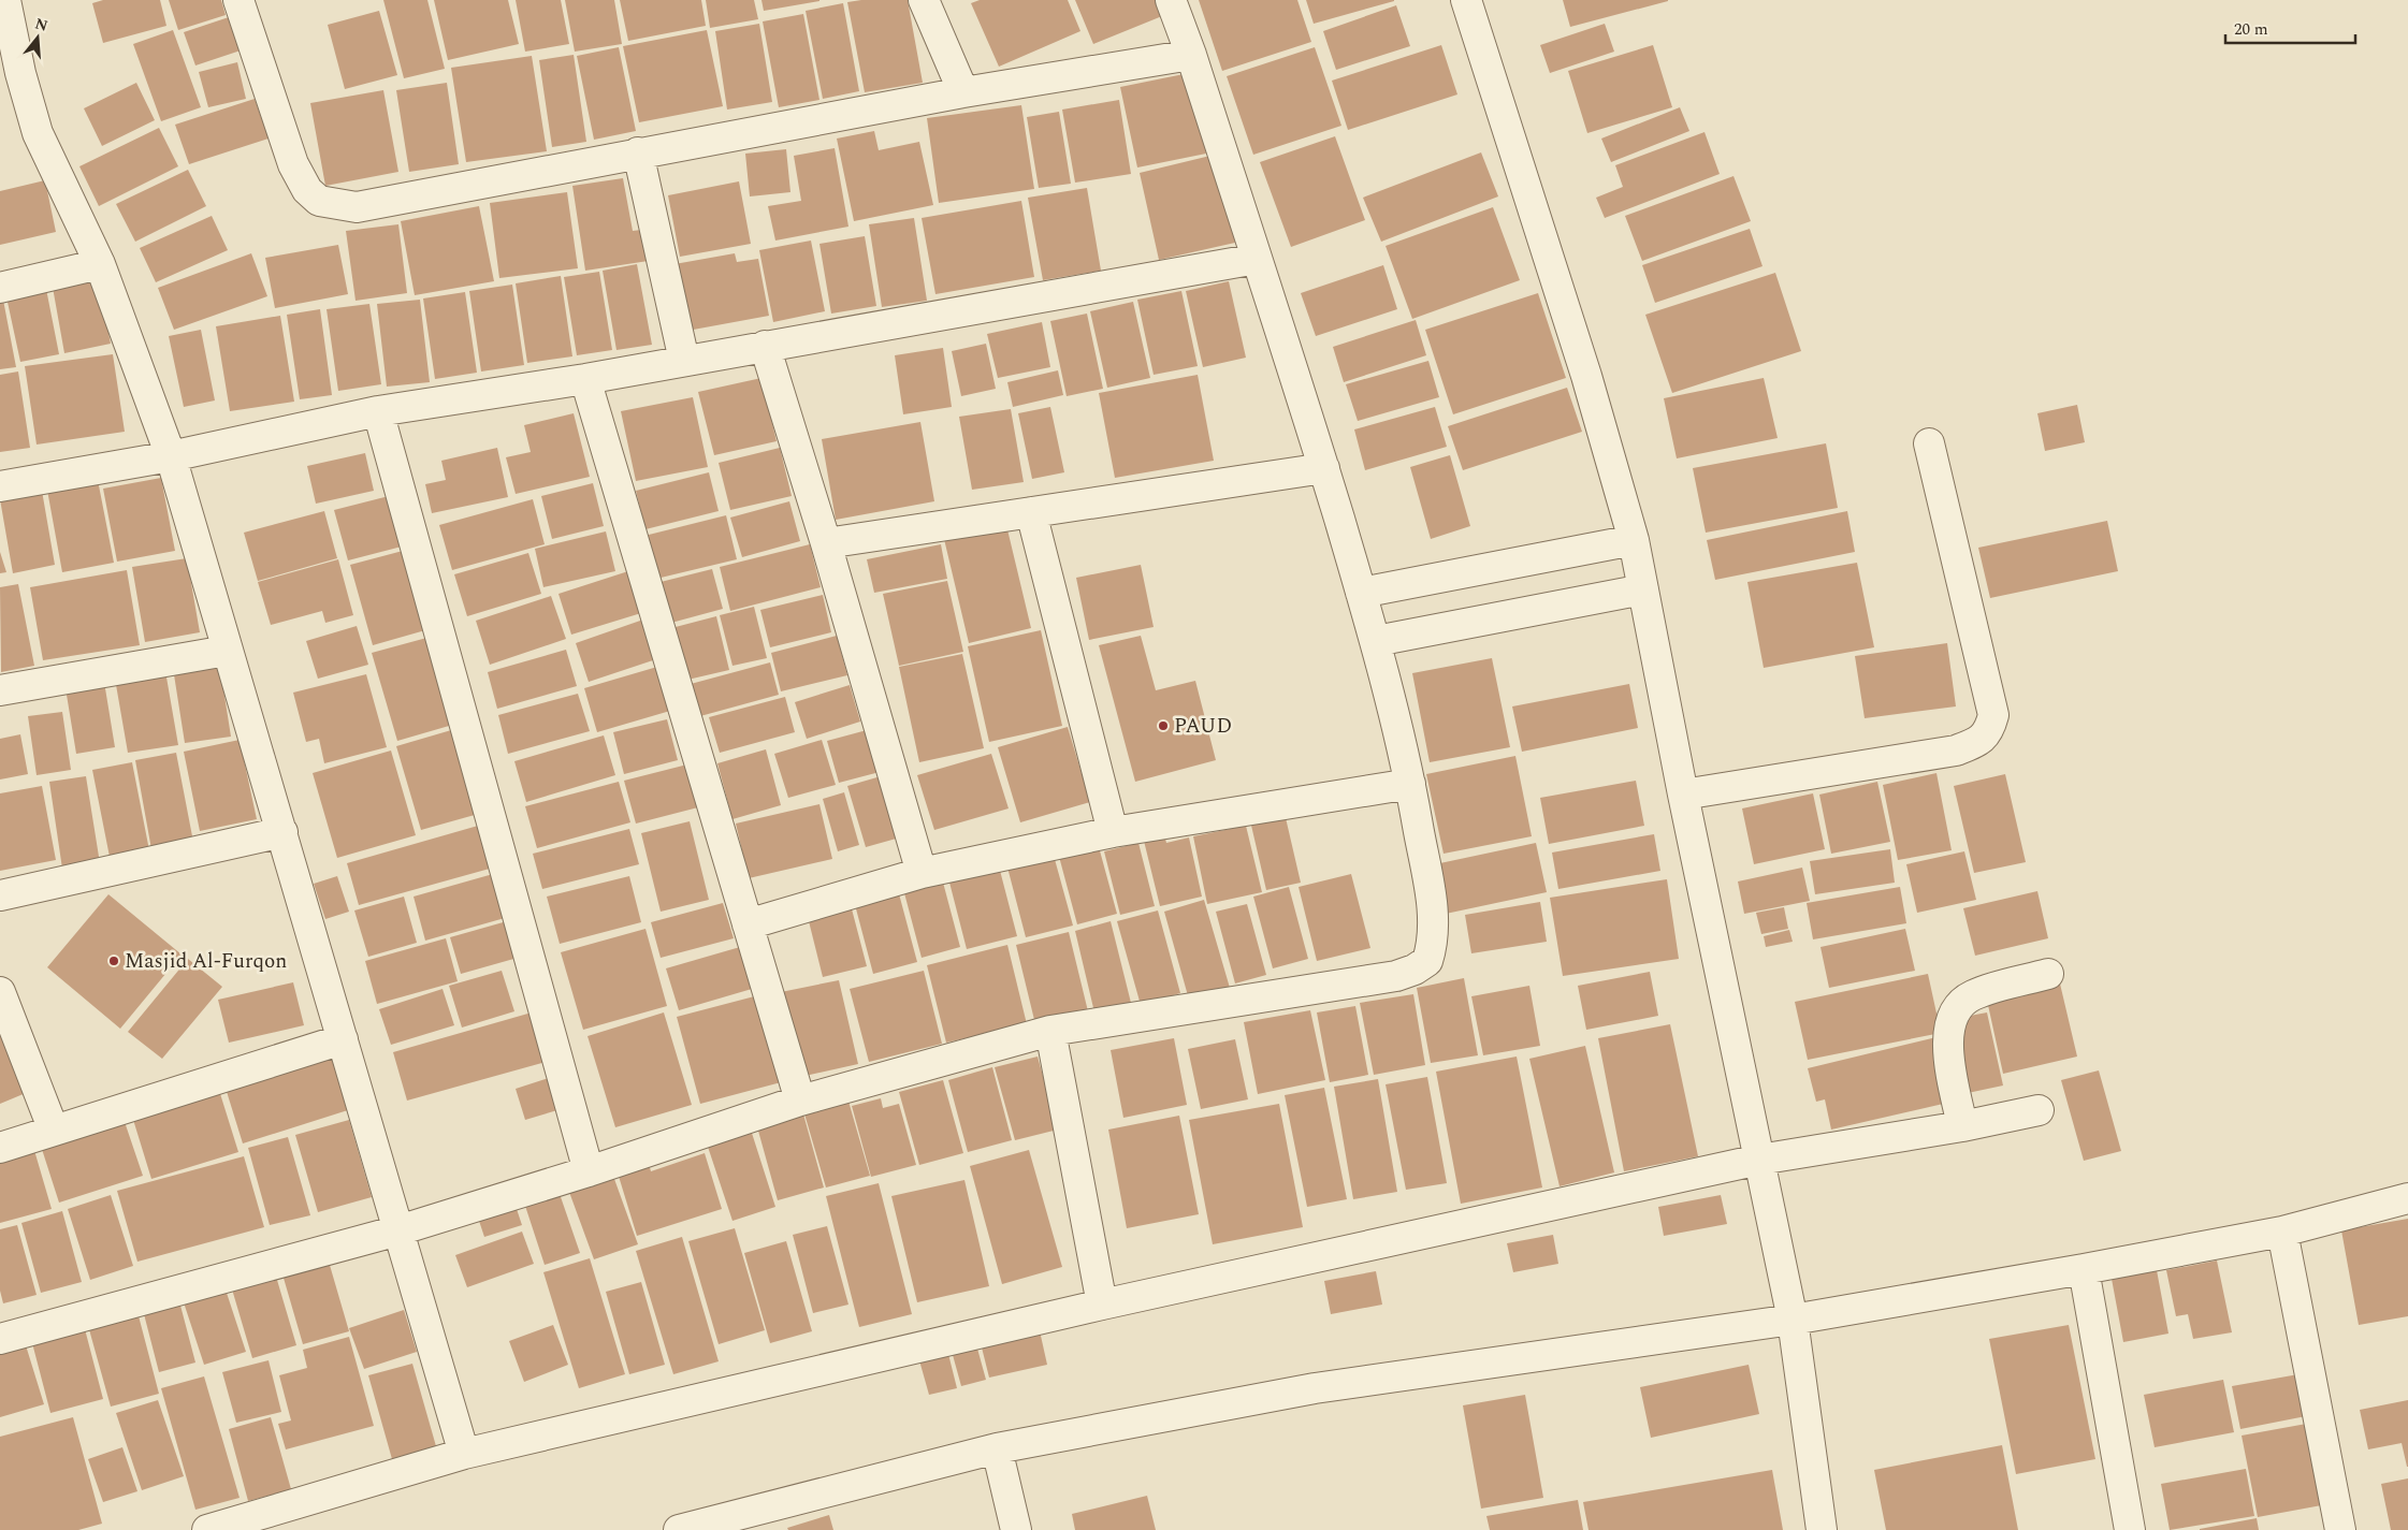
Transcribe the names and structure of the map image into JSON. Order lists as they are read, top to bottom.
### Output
{
  "places": ["PAUD", "Masjid Al-Furqon"],
  "scale_bar": "20 m",
  "north": "top"
}
